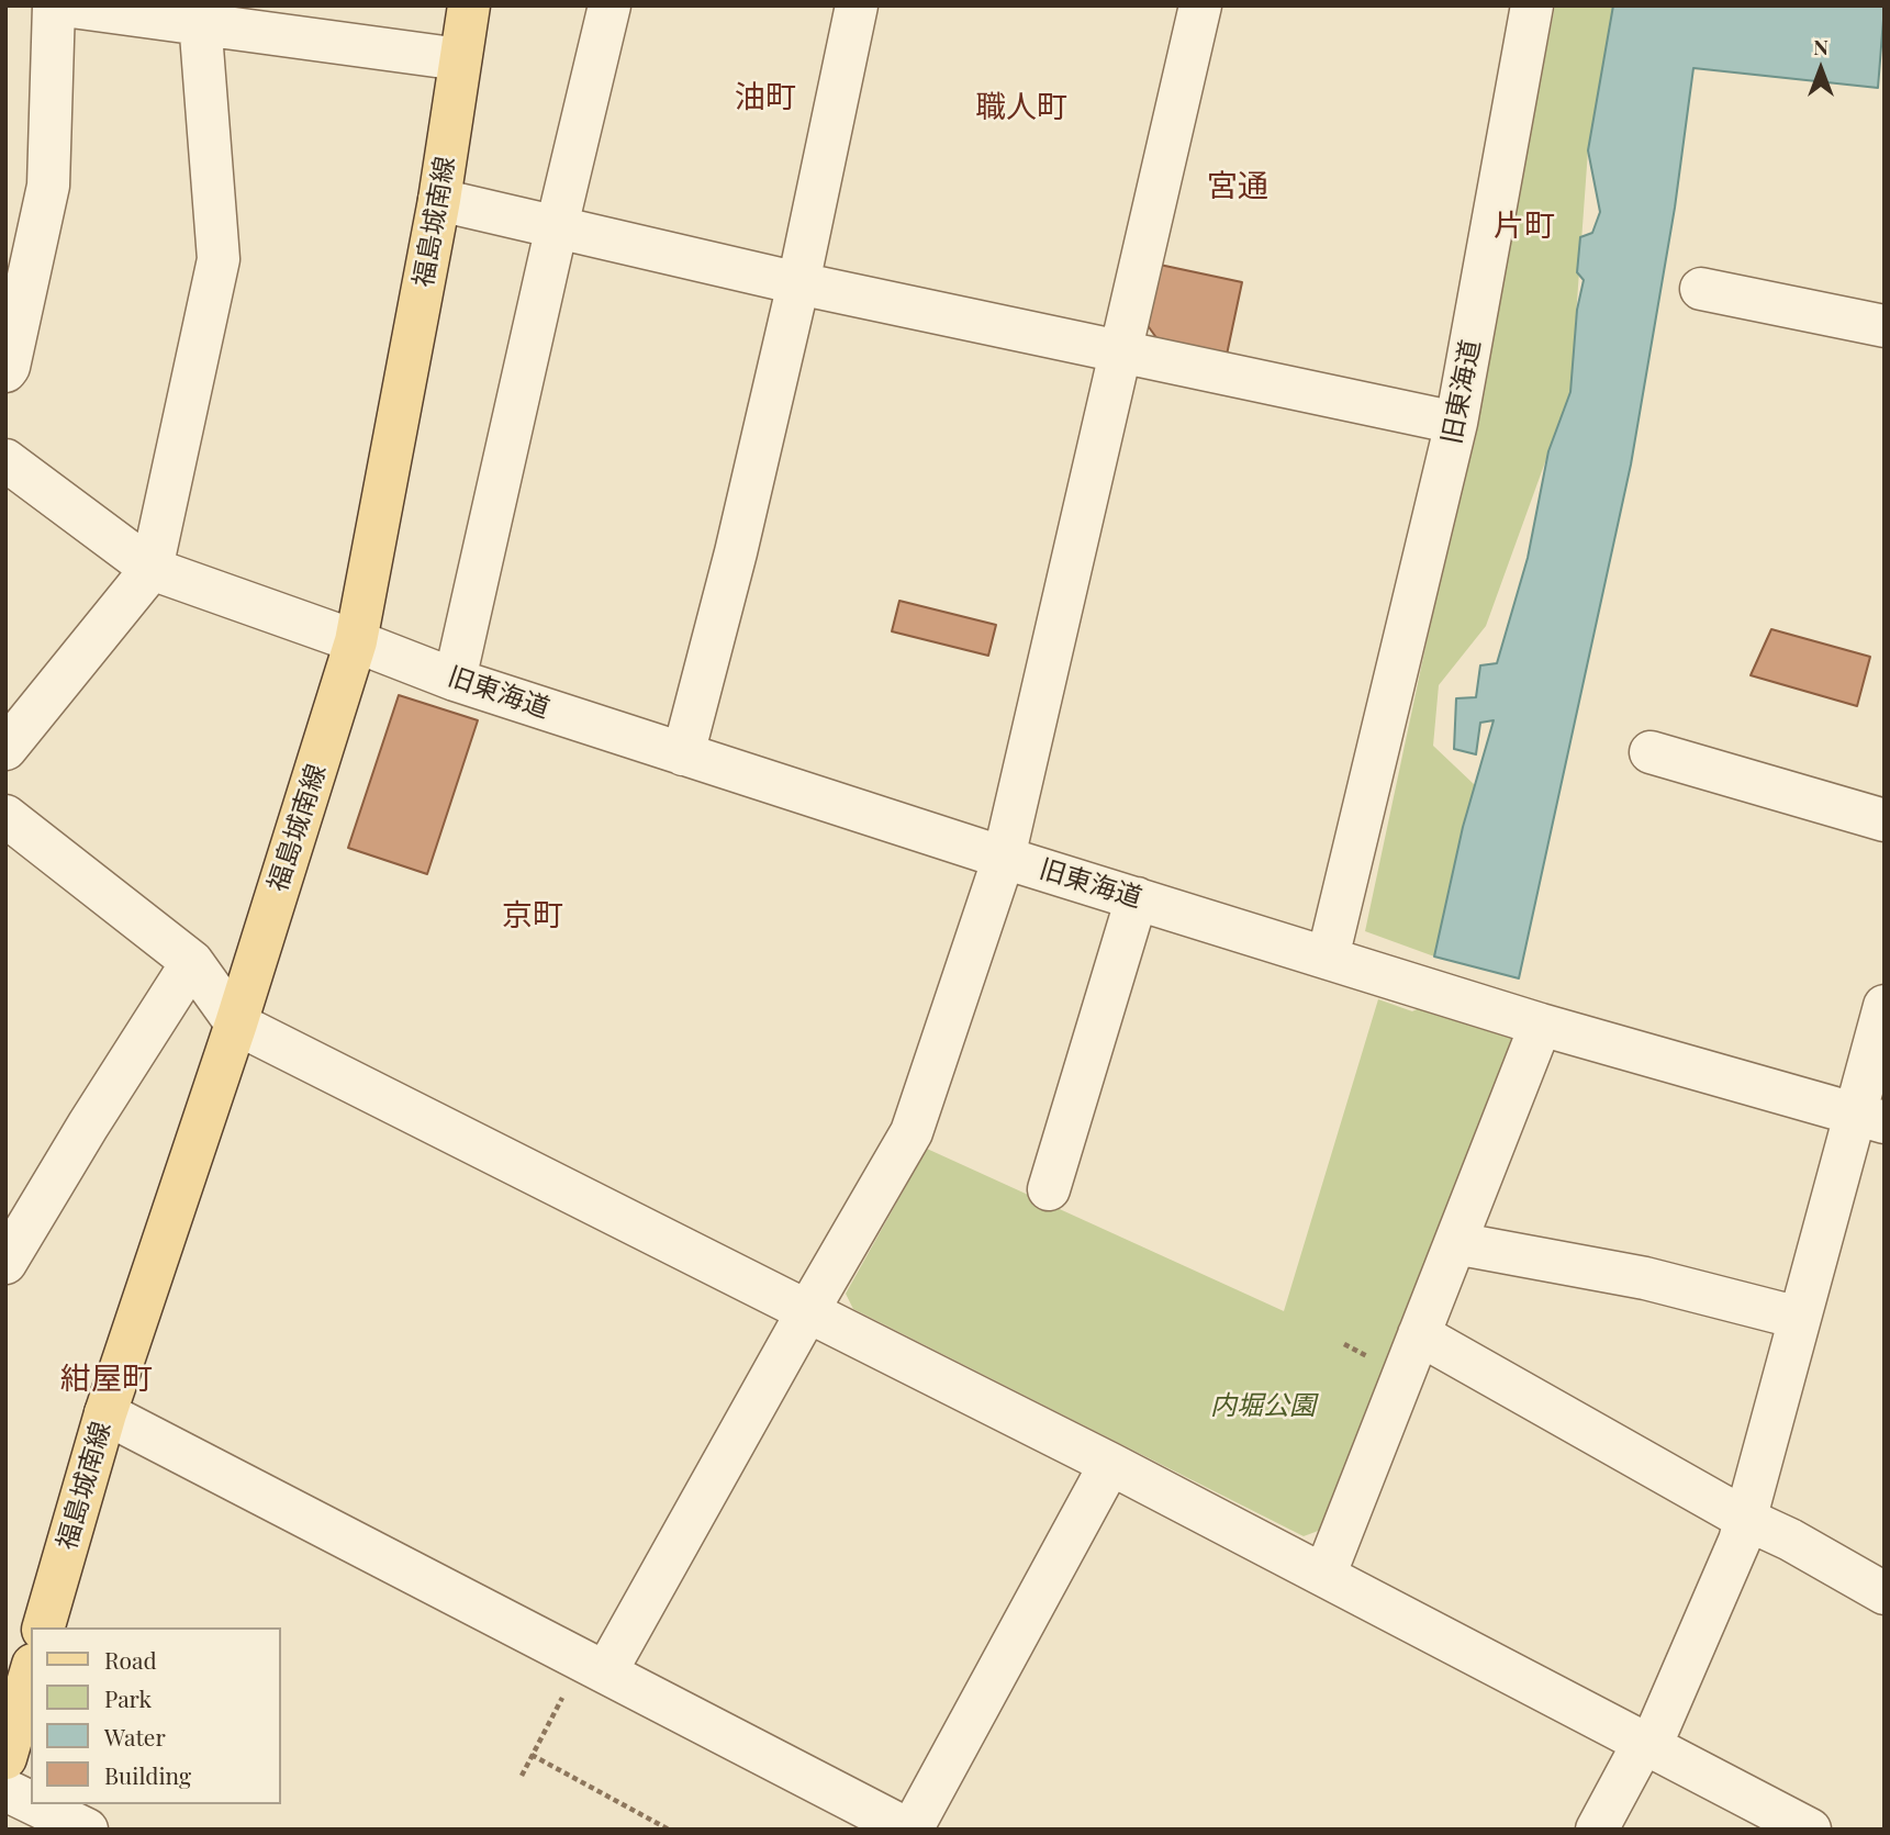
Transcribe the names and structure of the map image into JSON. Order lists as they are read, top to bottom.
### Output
{
  "streets": {
    "main road": ["福島城南線"],
    "street": ["旧東海道"]
  },
  "crossings": [
    ["福島城南線", "旧東海道"]
  ],
  "districts": [
    "油町",
    "職人町",
    "宮通",
    "片町",
    "京町",
    "紺屋町"
  ],
  "parks": ["内堀公園"],
  "legend": [
    "Road",
    "Park",
    "Water",
    "Building"
  ],
  "north": "top"
}
